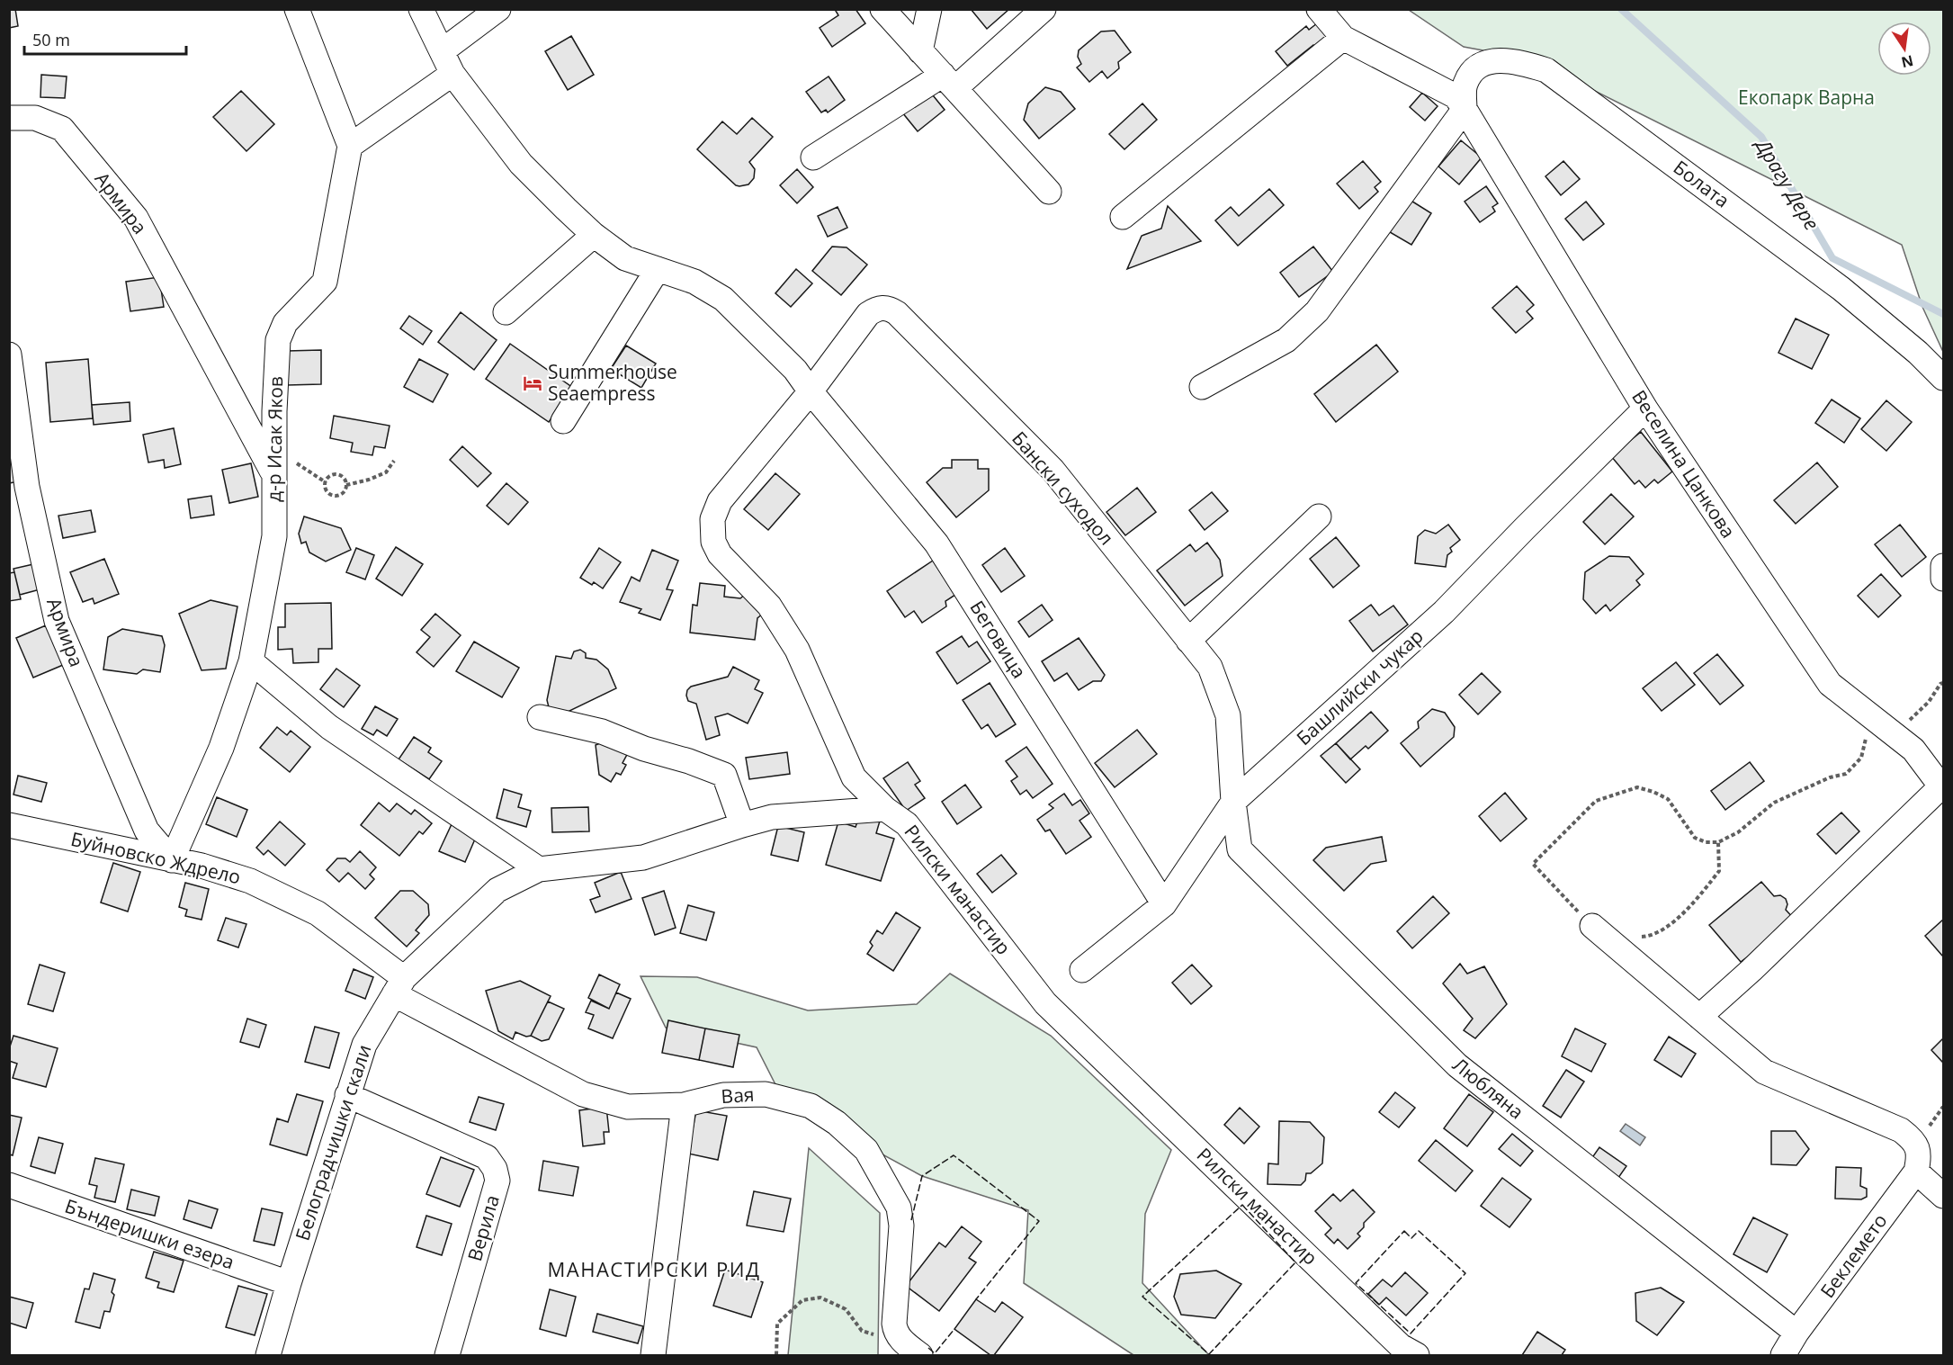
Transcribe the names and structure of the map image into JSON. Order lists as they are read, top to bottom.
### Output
{
  "streets": {
    "street": [
      "Болата",
      "Армира",
      "д-р Исак Яков",
      "Веселина Цанкова",
      "Бански суходол",
      "Беговица",
      "Башлийски чукар",
      "Буйновско Ждрело",
      "Рилски манастир",
      "Любляна",
      "Вая",
      "Белоградчишки скали",
      "Верила",
      "Бъндеришки езера",
      "Беклемето"
    ]
  },
  "crossings": [
    ["Болата", "Веселина Цанкова"],
    ["Армира", "д-р Исак Яков"],
    ["Армира", "Буйновско Ждрело"],
    ["д-р Исак Яков", "Буйновско Ждрело"],
    ["Веселина Цанкова", "Башлийски чукар"],
    ["Бански суходол", "Беговица"],
    ["Бански суходол", "Башлийски чукар"],
    ["Бански суходол", "Рилски манастир"],
    ["Бански суходол", "Любляна"],
    ["Беговица", "Башлийски чукар"],
    ["Беговица", "Рилски манастир"],
    ["Башлийски чукар", "Любляна"],
    ["Буйновско Ждрело", "Вая"],
    ["Буйновско Ждрело", "Белоградчишки скали"],
    ["Рилски манастир", "Белоградчишки скали"],
    ["Любляна", "Беклемето"],
    ["Вая", "Белоградчишки скали"],
    ["Белоградчишки скали", "Верила"],
    ["Белоградчишки скали", "Бъндеришки езера"]
  ],
  "districts": ["МАНАСТИРСКИ РИД"],
  "water": ["Драгу Дере"],
  "parks": ["Екопарк Варна"],
  "places": {
    "hotel": ["Summerhouse Seaempress"]
  },
  "scale_bar": "50 m",
  "north": "bottom"
}
